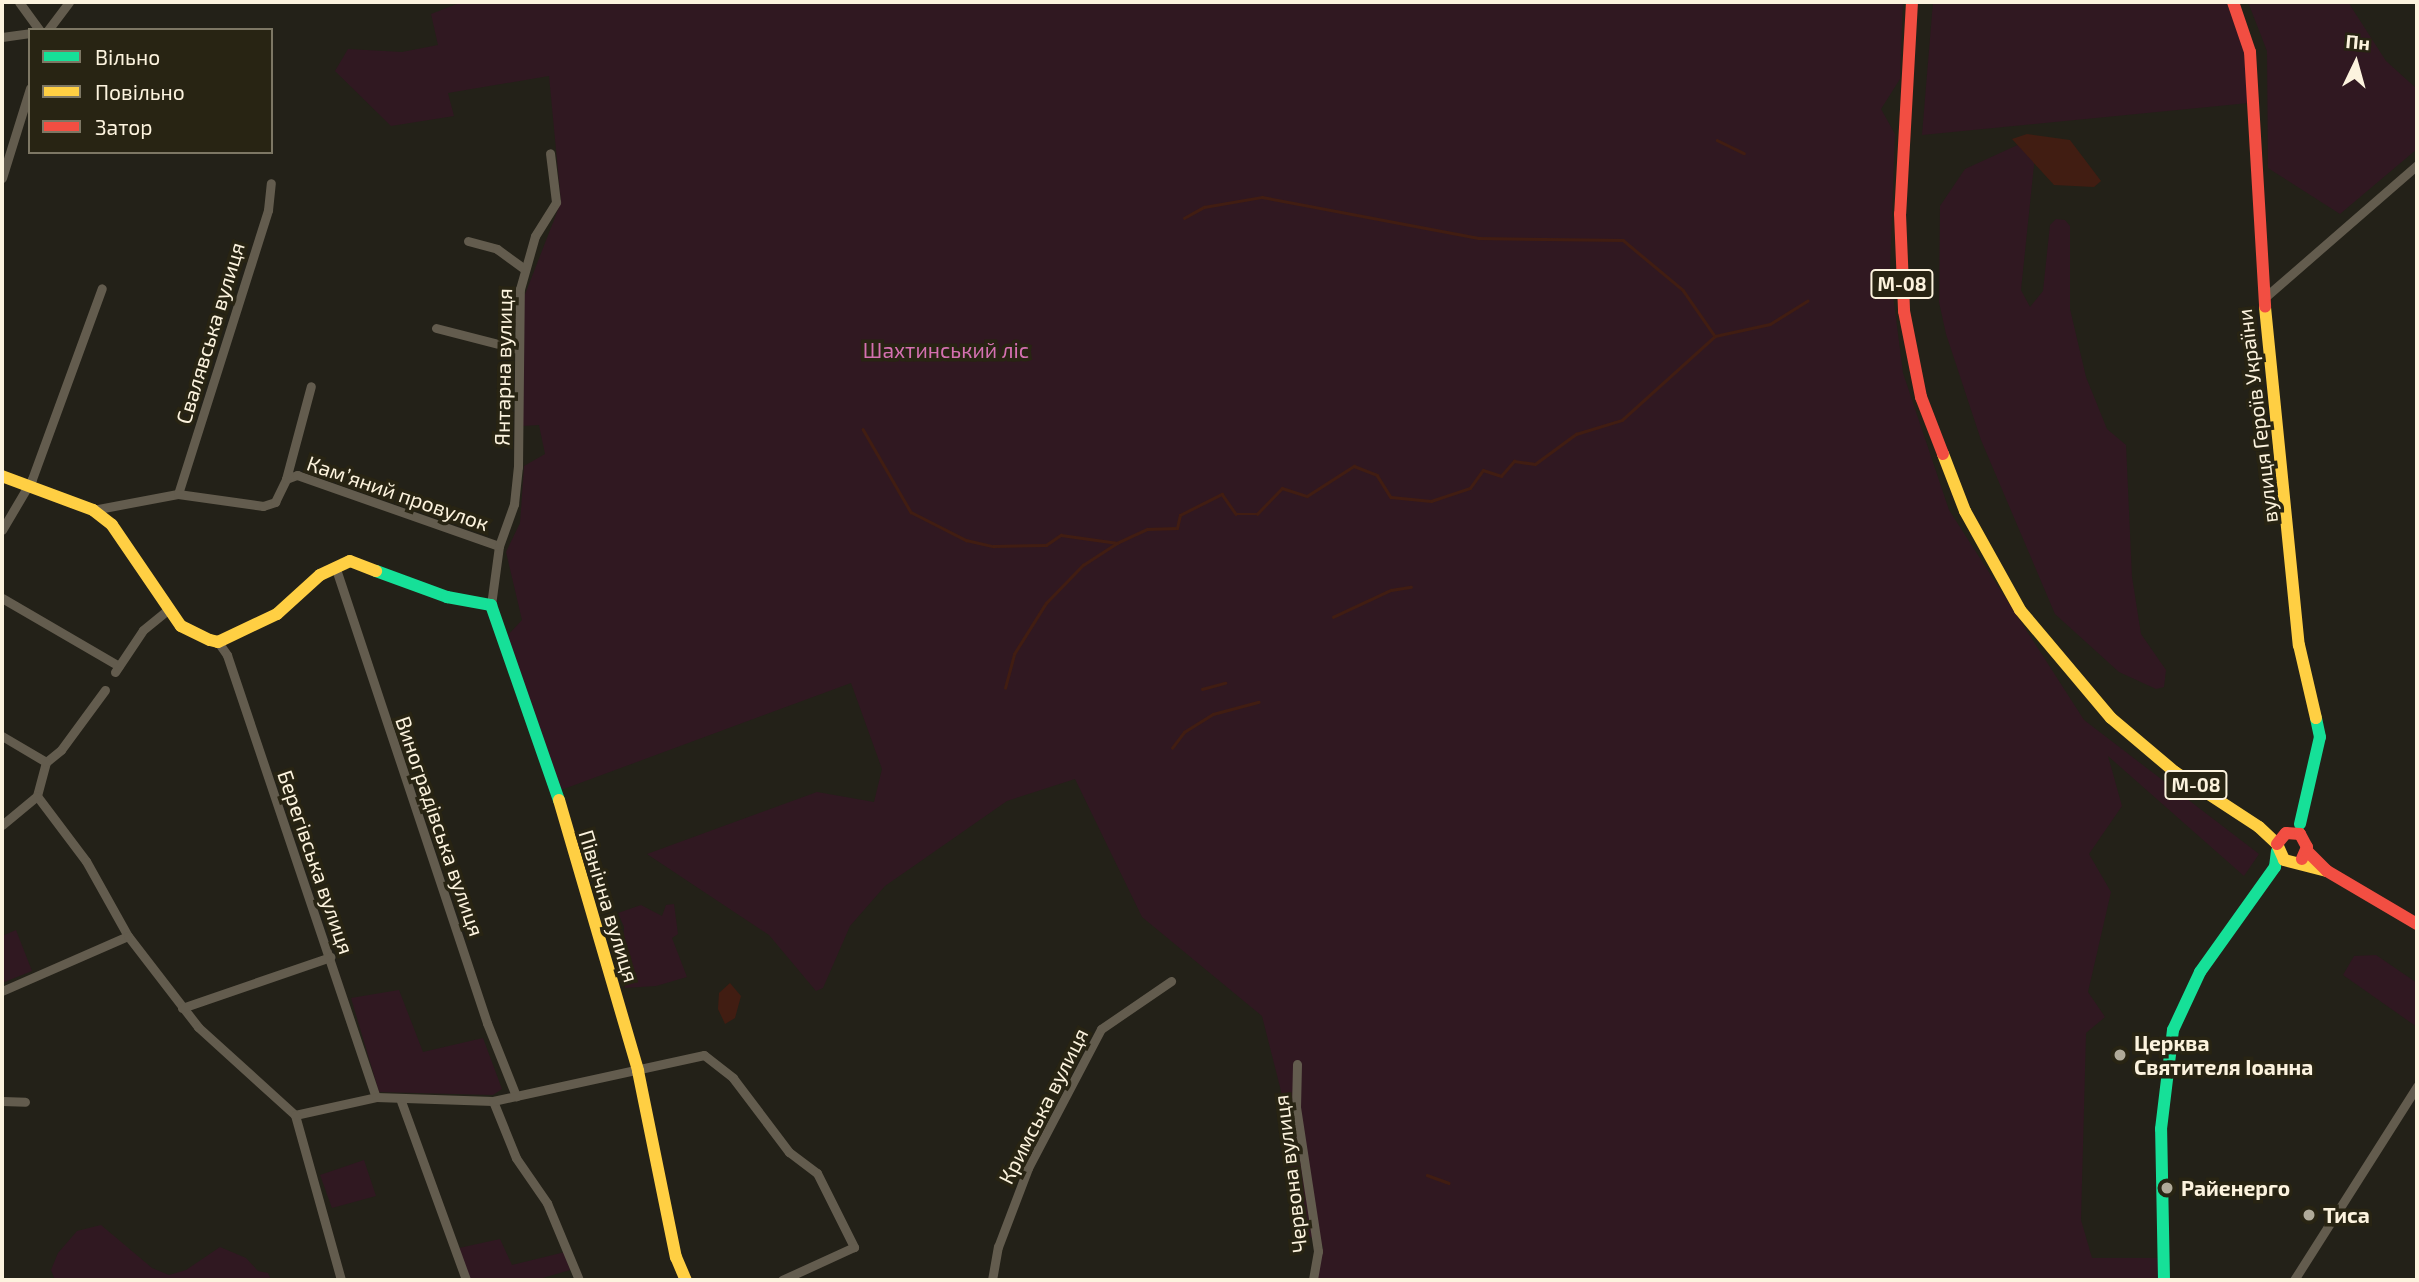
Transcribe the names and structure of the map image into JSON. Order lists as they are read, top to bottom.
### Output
{
  "streets": {
    "main road": ["М-08", "вулиця Героїв України", "Північна вулиця"],
    "street": [
      "Свалявська вулиця",
      "Янтарна вулиця",
      "Камʼяний провулок",
      "Виноградівська вулиця",
      "Берегівська вулиця",
      "Кримська вулиця",
      "Червона вулиця"
    ]
  },
  "crossings": [
    ["Янтарна вулиця", "Камʼяний провулок"],
    ["Янтарна вулиця", "Північна вулиця"],
    ["Камʼяний провулок", "Північна вулиця"]
  ],
  "parks": ["Шахтинський ліс"],
  "places": ["Церква Святителя Іоанна", "Райенерго", "Тиса"],
  "legend": ["Вільно", "Повільно", "Затор"],
  "north": "top"
}
